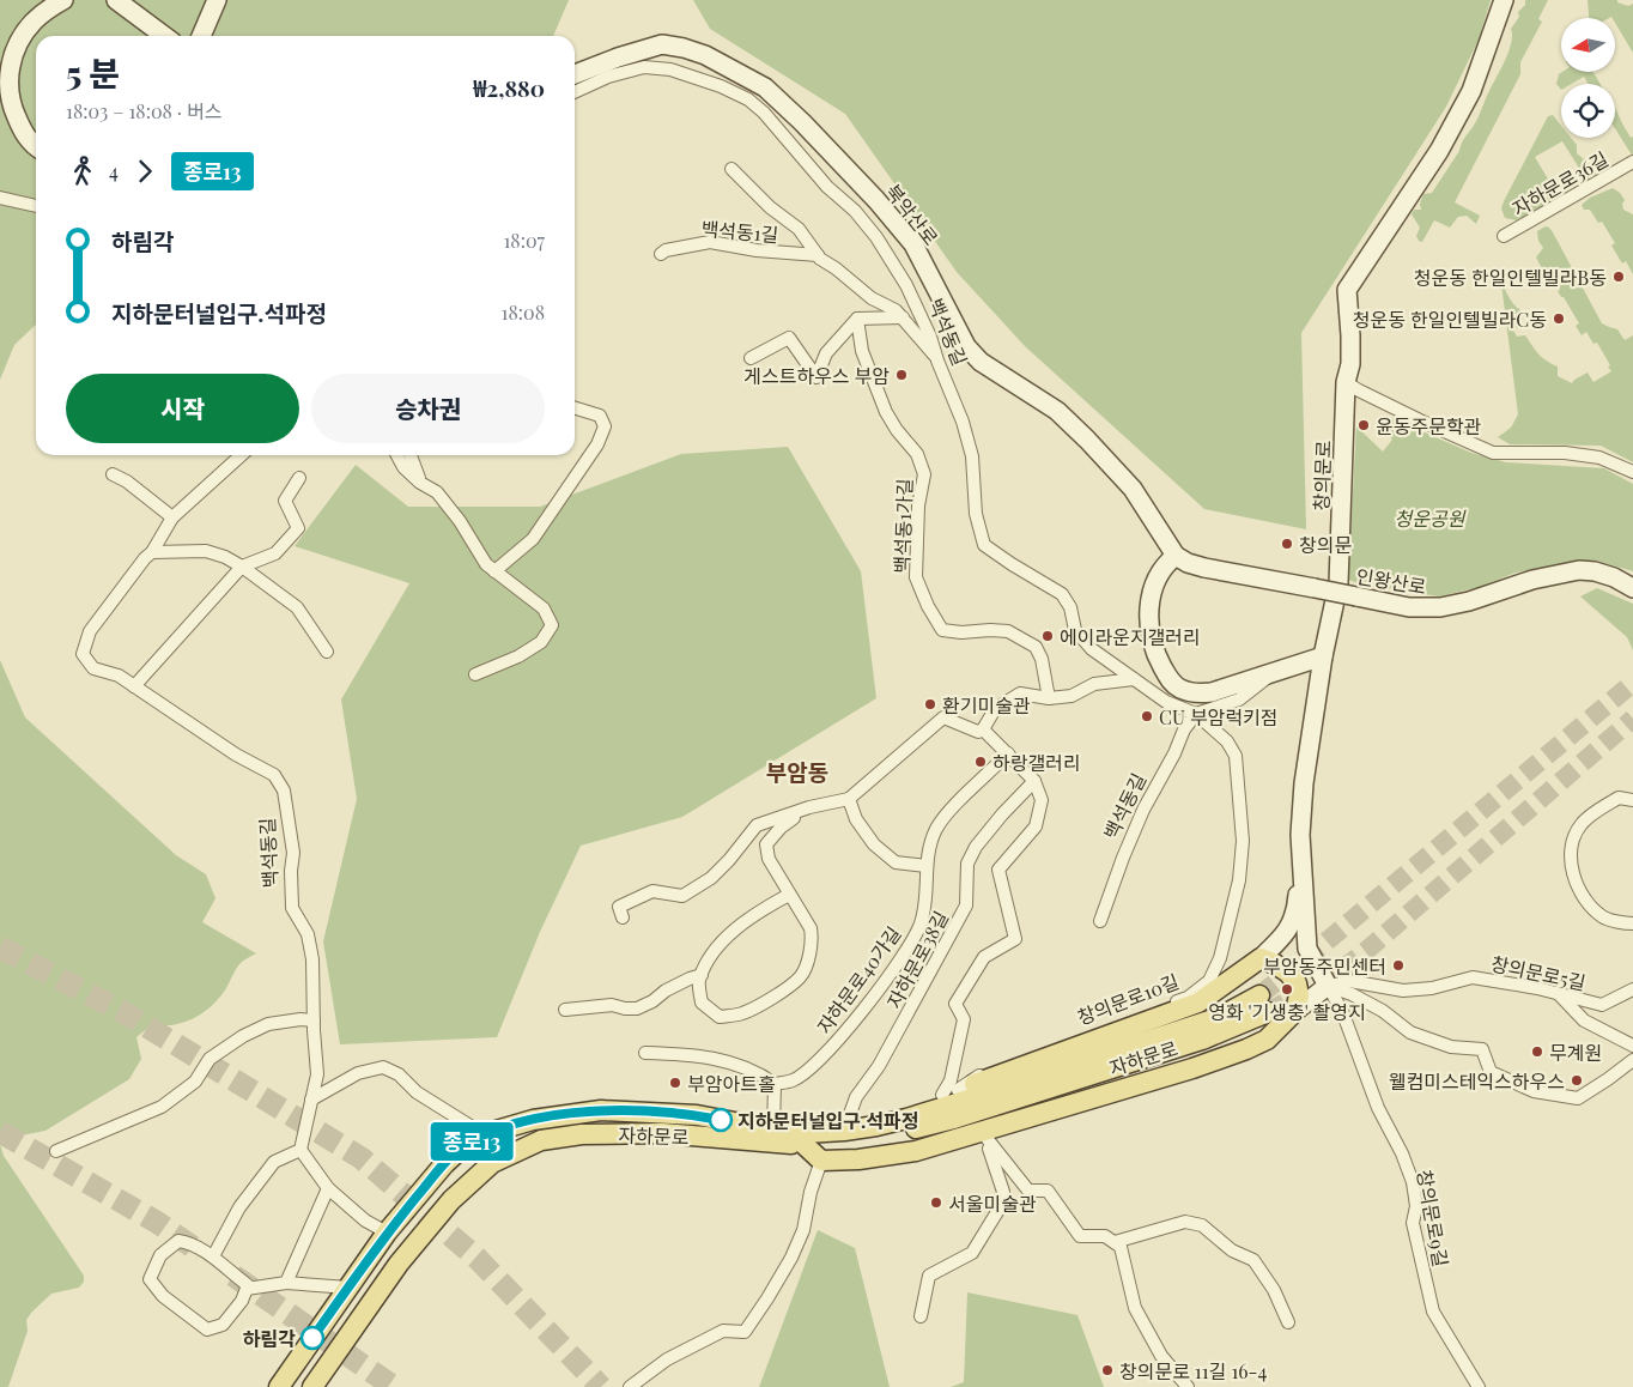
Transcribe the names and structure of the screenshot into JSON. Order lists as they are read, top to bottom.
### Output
{
  "streets": {
    "main road": ["자하문로"],
    "street": [
      "자하문로36길",
      "북악산로",
      "백석동1길",
      "백석동길",
      "창의문로",
      "백석동1가길",
      "인왕산로",
      "자하문로38길",
      "창의문로5길",
      "자하문로40가길",
      "창의문로10길",
      "창의문로9길"
    ]
  },
  "crossings": [
    ["북악산로", "인왕산로"],
    ["백석동1길", "백석동길"],
    ["백석동길", "창의문로10길"],
    ["창의문로", "창의문로5길"],
    ["창의문로", "창의문로9길"],
    ["자하문로38길", "자하문로"],
    ["창의문로5길", "창의문로9길"]
  ],
  "districts": ["부암동"],
  "parks": ["청운공원"],
  "places": [
    "청운동 한일인텔빌라B동",
    "청운동 한일인텔빌라C동",
    "게스트하우스 부암",
    "윤동주문학관",
    "창의문",
    "에이라운지갤러리",
    "환기미술관",
    "CU 부암럭키점",
    "하랑갤러리",
    "부암동주민센터",
    "영화 '기생충' 촬영지",
    "무계원",
    "웰컴미스테익스하우스",
    "부암아트홀",
    "지하문터널입구.석파정",
    "서울미술관",
    "하림각",
    "창의문로 11길 16-4"
  ],
  "lines": ["bus line 종로13"],
  "north": "left",
  "page": {
    "on_map": "종로13",
    "heading": ["5 분", "18:03 – 18:08 · 버스", "₩2,880"],
    "legs": ["4", "종로13"],
    "list": [
      {
        "name": "하림각",
        "value": "18:07"
      },
      {
        "name": "지하문터널입구.석파정",
        "value": "18:08"
      }
    ],
    "buttons": ["시작", "승차권"]
  }
}
